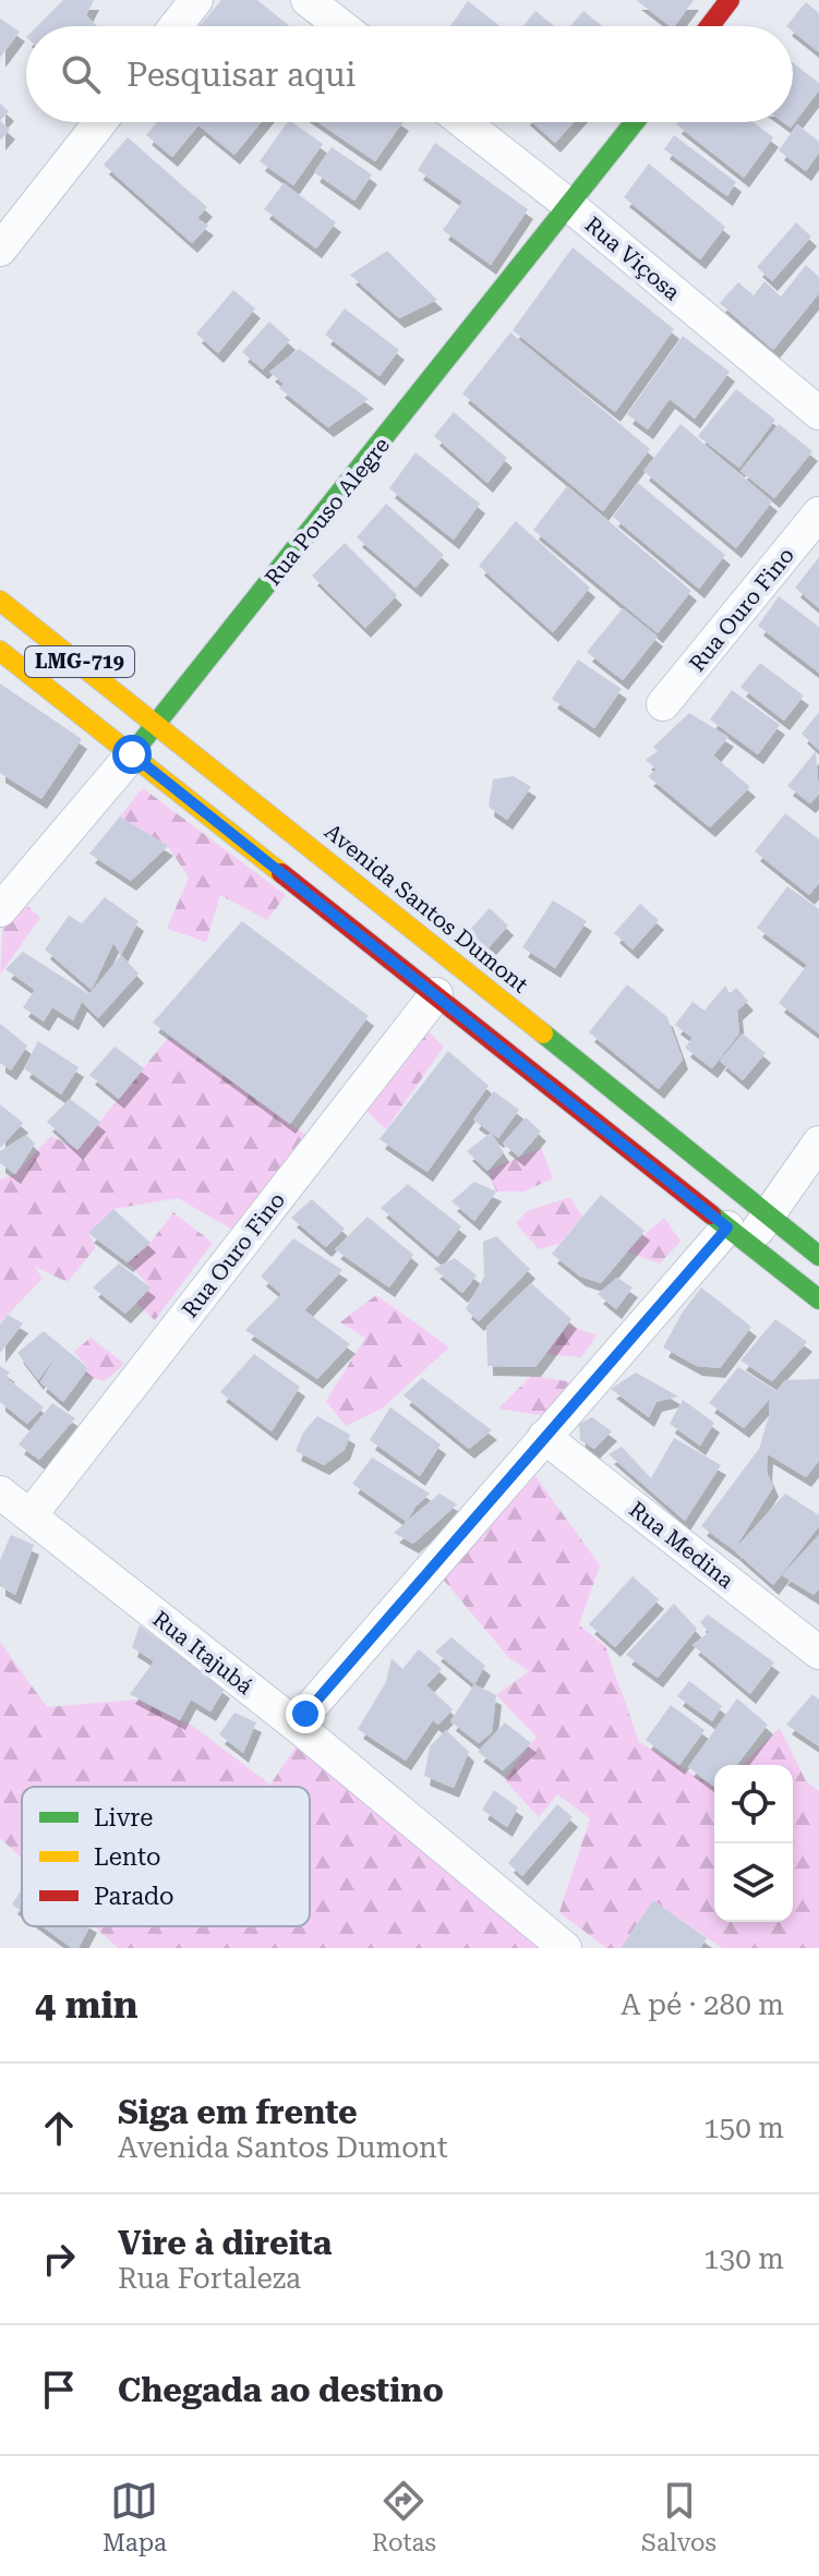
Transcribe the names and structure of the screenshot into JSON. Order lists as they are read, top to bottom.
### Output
{
  "streets": {
    "main road": ["Rua Pouso Alegre", "LMG-719", "Avenida Santos Dumont"],
    "street": [
      "Rua Viçosa",
      "Rua Ouro Fino",
      "Rua Medina",
      "Rua Itajubá"
    ]
  },
  "crossings": [
    ["Rua Viçosa", "Rua Pouso Alegre"],
    ["Rua Pouso Alegre", "LMG-719"],
    ["Rua Pouso Alegre", "Avenida Santos Dumont"],
    ["Rua Ouro Fino", "LMG-719"],
    ["Rua Ouro Fino", "Rua Itajubá"]
  ],
  "legend": ["Livre", "Lento", "Parado"],
  "page": {
    "search": "Pesquisar aqui",
    "heading": ["4 min", "A pé · 280 m"],
    "list": [
      ["Siga em frente", "Avenida Santos Dumont", "150 m"],
      ["Vire à direita", "Rua Fortaleza", "130 m"],
      "Chegada ao destino"
    ],
    "nav": ["Mapa", "Rotas", "Salvos"]
  }
}
